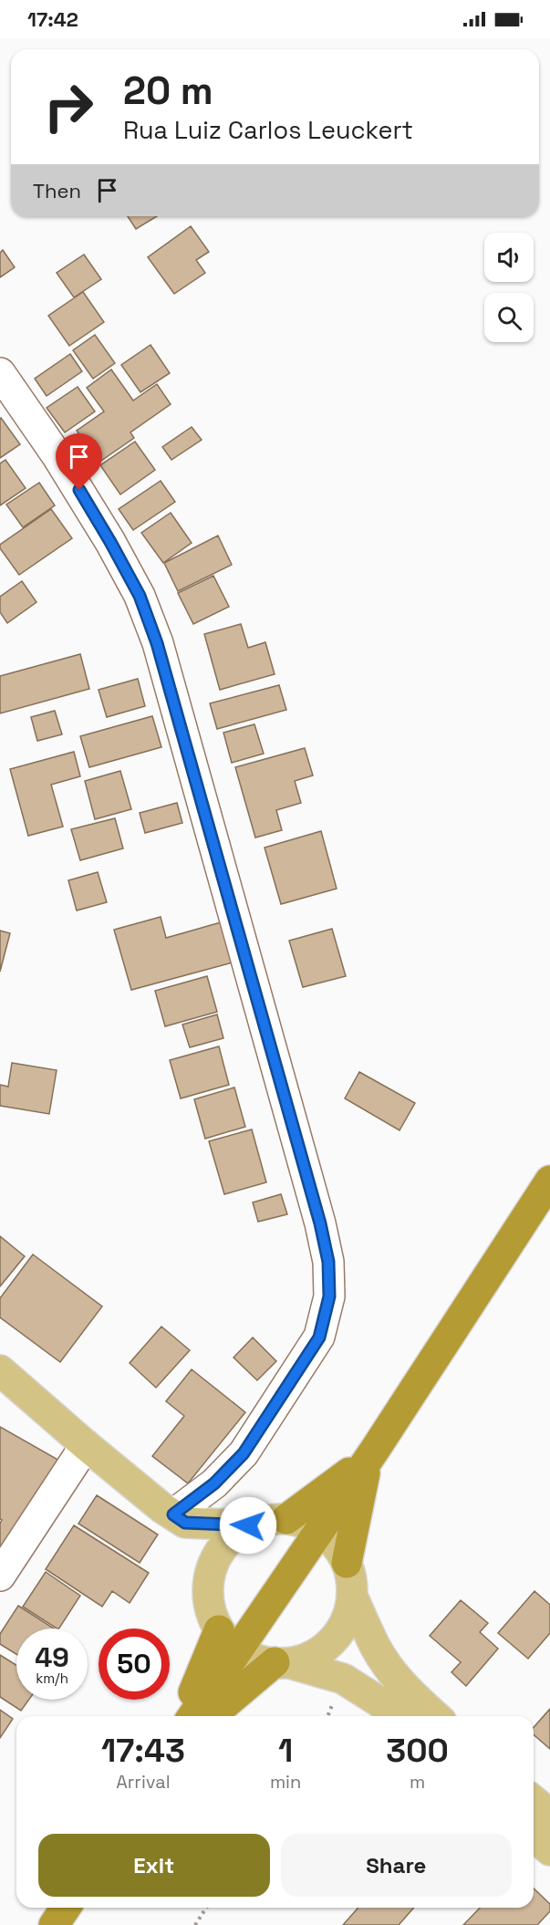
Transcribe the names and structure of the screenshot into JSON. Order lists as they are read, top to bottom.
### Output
{
  "page": {
    "status": "17:42",
    "turn": ["20 m", "Rua Luiz Carlos Leuckert"],
    "then": "Then",
    "speed": "49 km/h",
    "limit": "50",
    "eta": [
      "17:43",
      "Arrival",
      "1",
      "min",
      "300",
      "m"
    ],
    "buttons": ["Exit", "Share"]
  }
}
